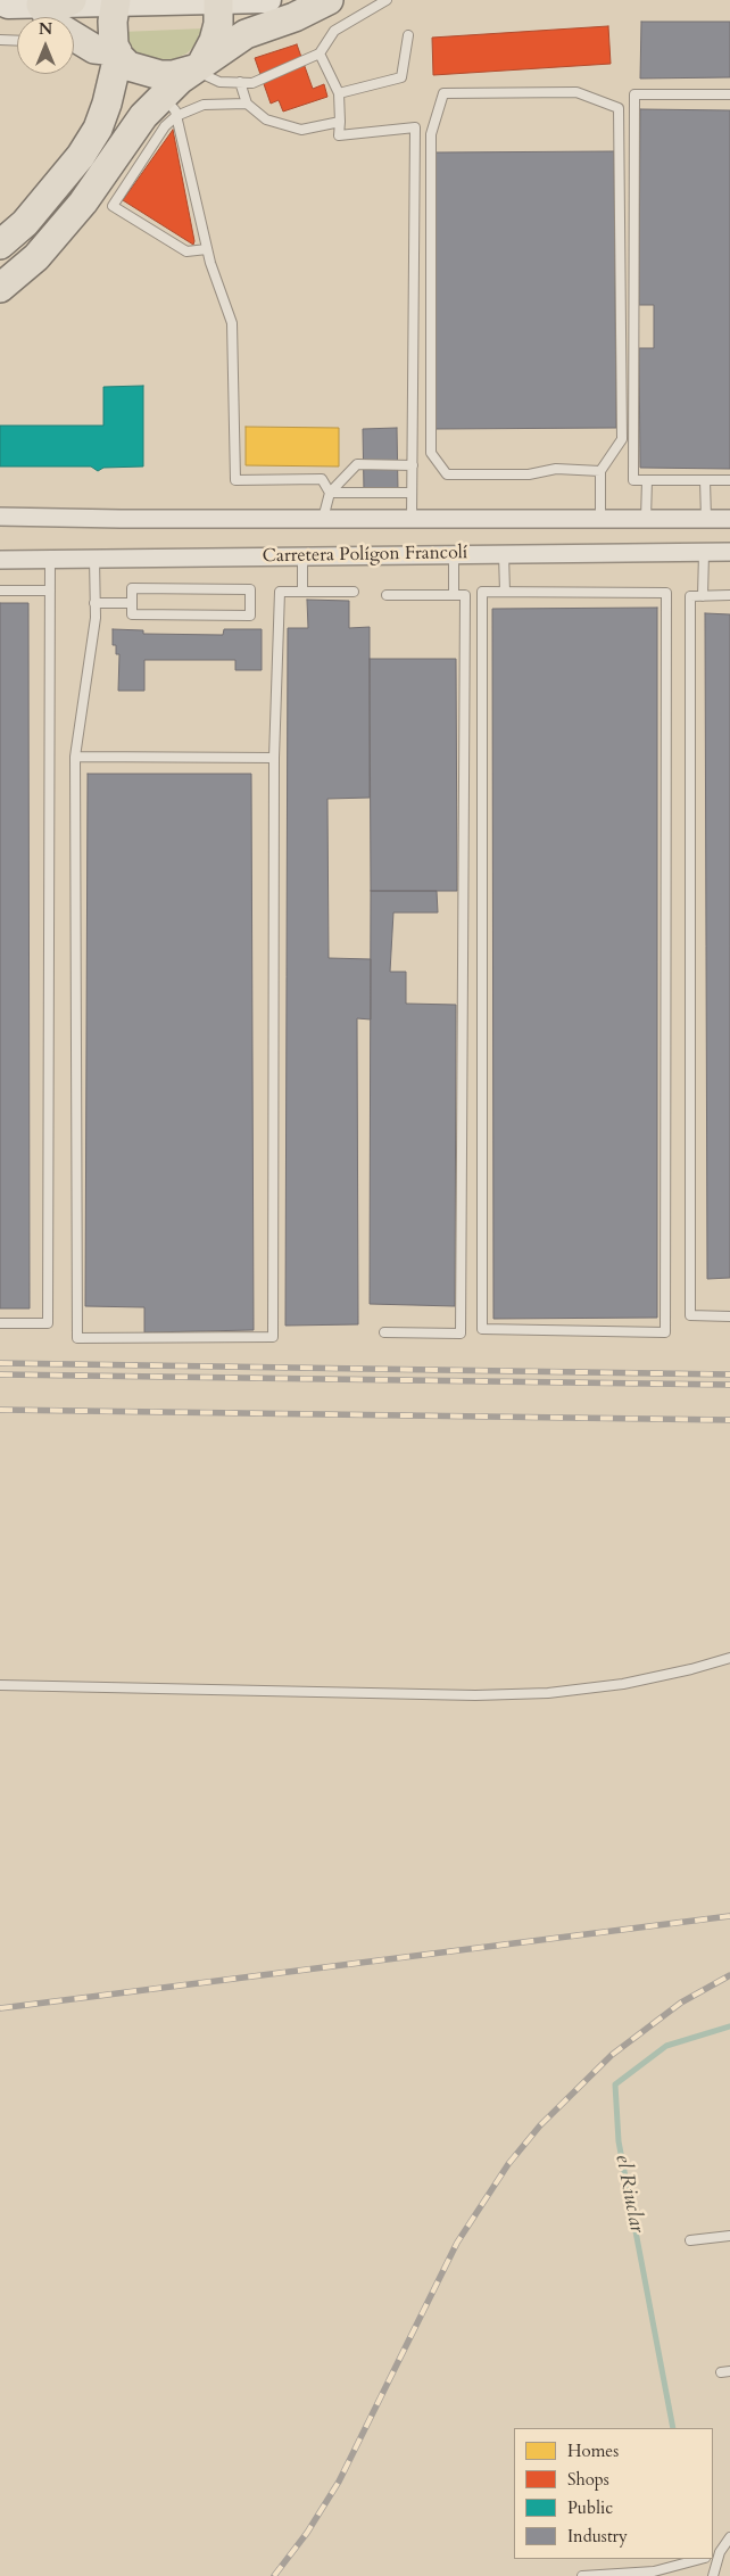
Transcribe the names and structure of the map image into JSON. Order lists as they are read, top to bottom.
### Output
{
  "streets": {
    "street": ["Carretera Polígon Francolí"]
  },
  "water": ["el Riuclar"],
  "legend": [
    "Homes",
    "Shops",
    "Public",
    "Industry"
  ],
  "north": "top"
}
